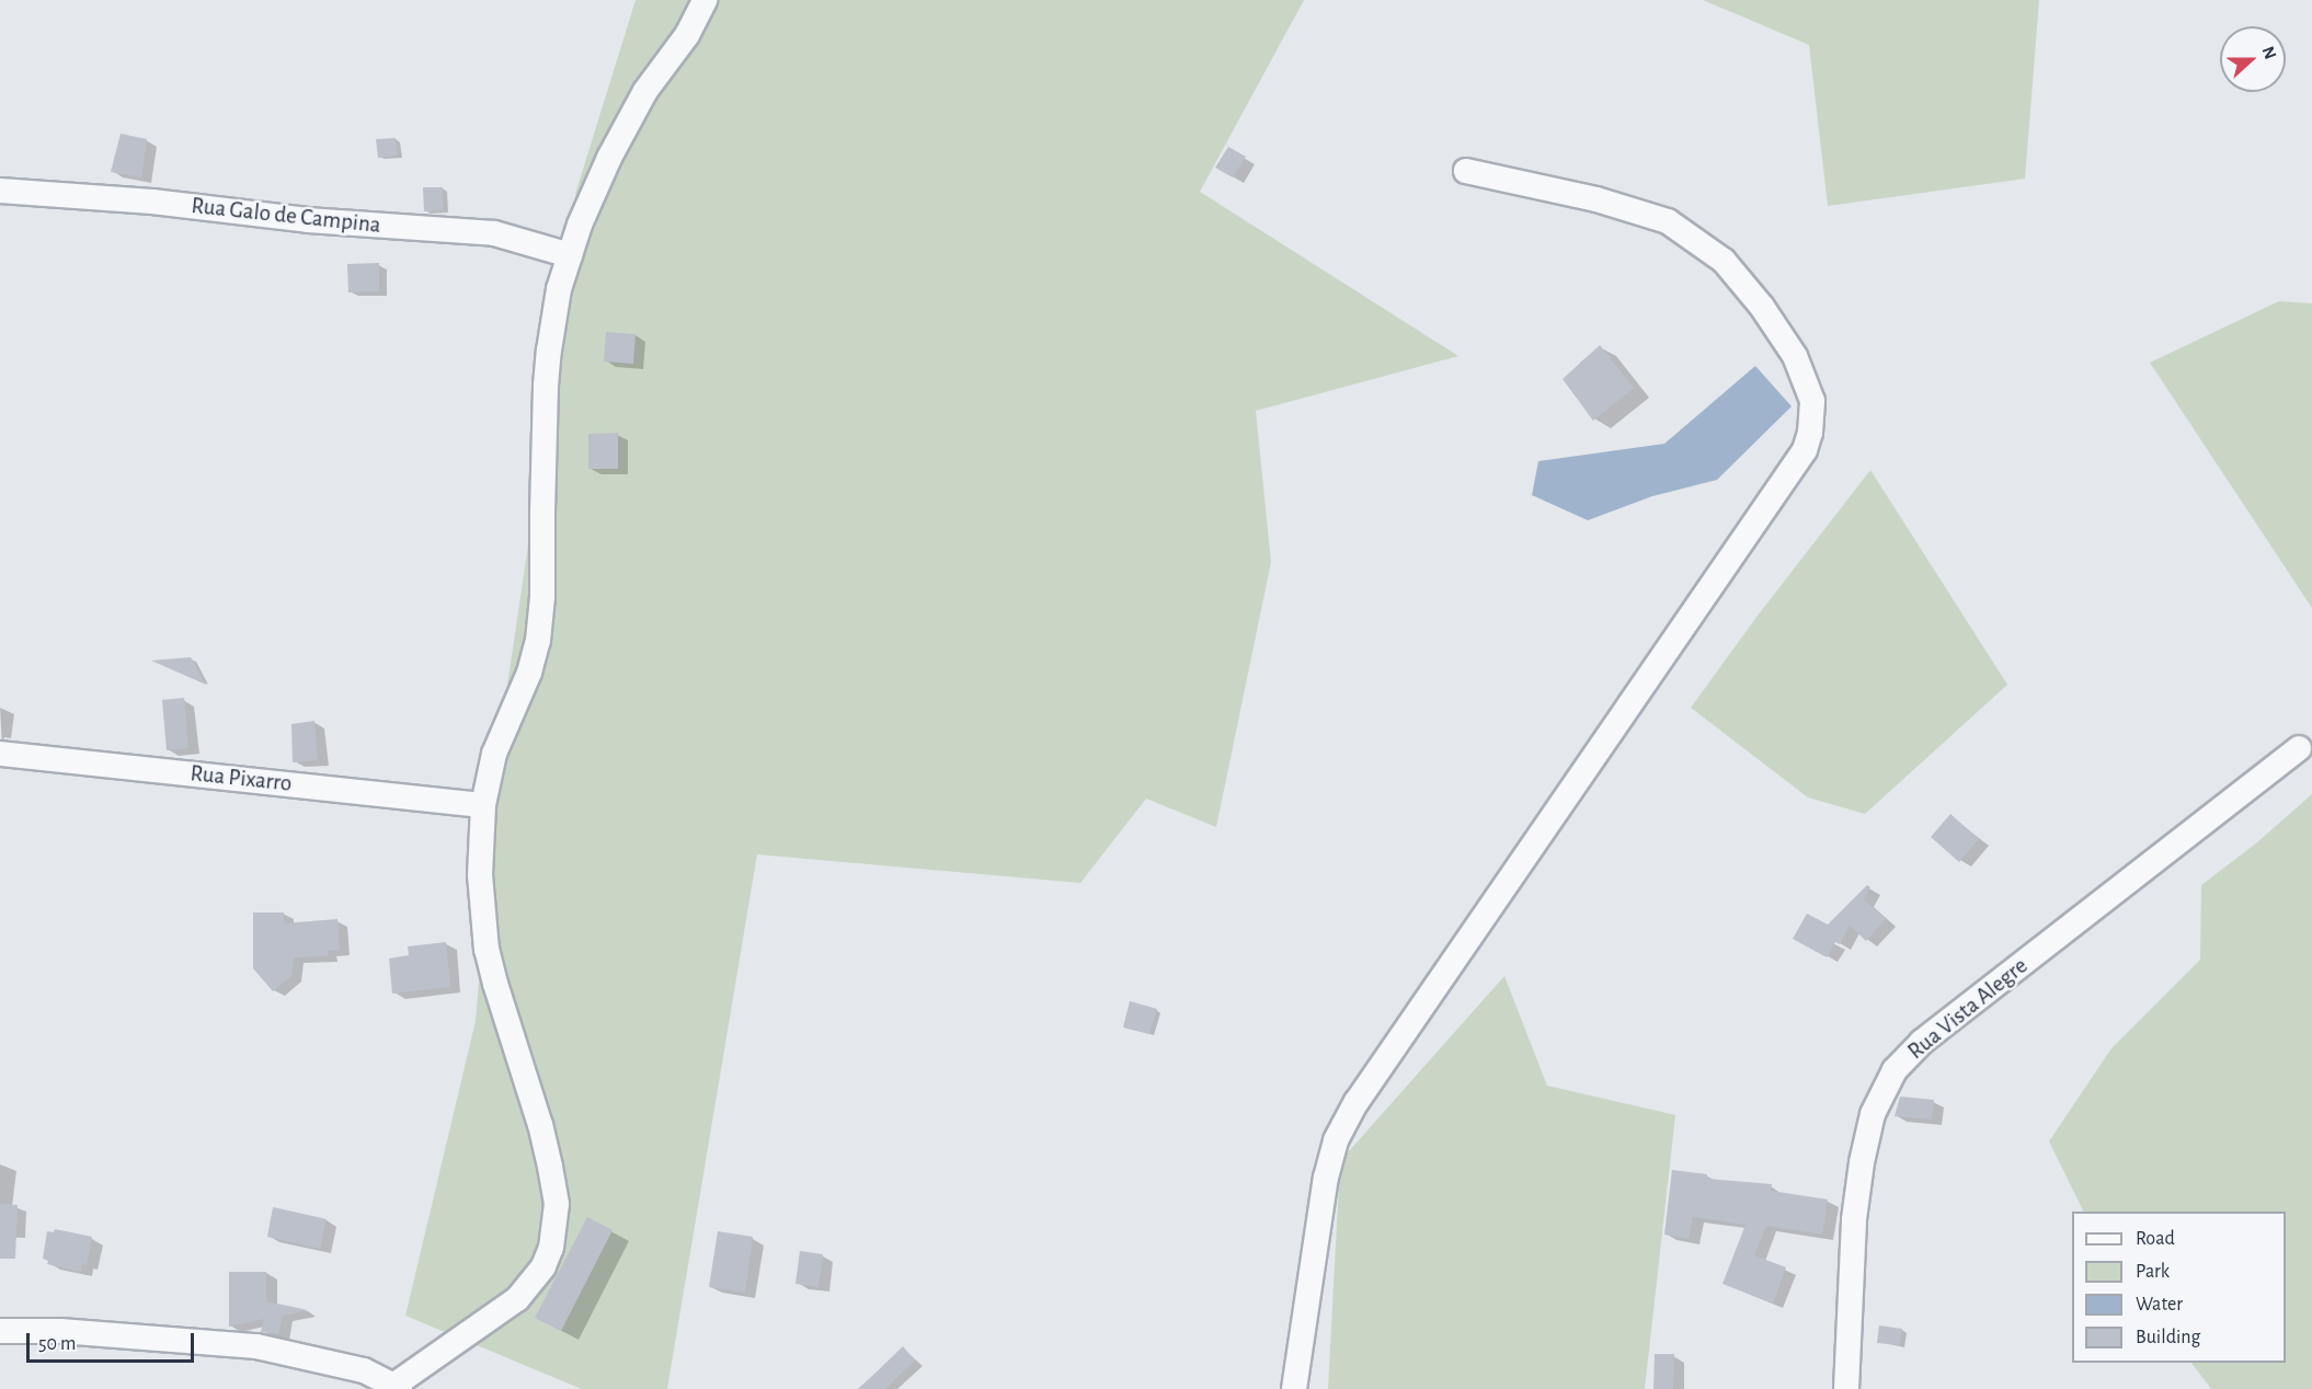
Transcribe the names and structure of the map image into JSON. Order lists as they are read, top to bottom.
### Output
{
  "streets": {
    "street": ["Rua Galo de Campina", "Rua Pixarro", "Rua Vista Alegre"]
  },
  "legend": [
    "Road",
    "Park",
    "Water",
    "Building"
  ],
  "scale_bar": "50 m",
  "north": "right"
}
